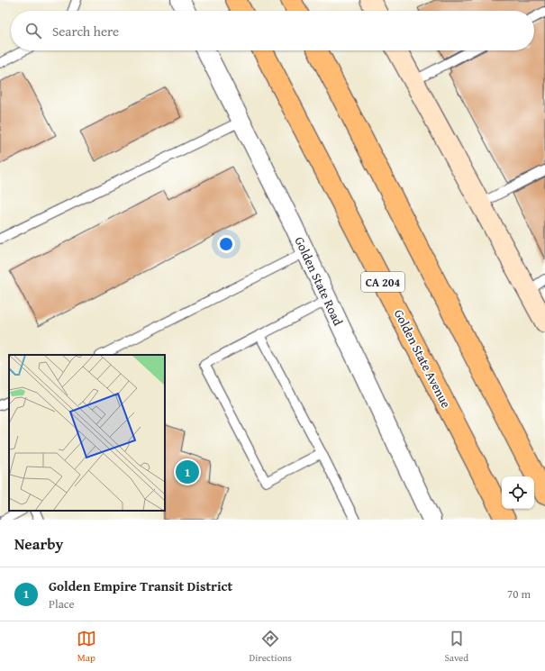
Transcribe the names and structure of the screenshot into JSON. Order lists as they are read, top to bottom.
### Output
{
  "streets": {
    "highway": ["CA 204", "Golden State Avenue"],
    "street": ["Golden State Road"]
  },
  "page": {
    "search": "Search here",
    "pins": "1",
    "heading": "Nearby",
    "list": [
      {
        "mark": "1",
        "name": "Golden Empire Transit District",
        "note": "Place",
        "value": "70 m"
      }
    ],
    "nav": ["Map", "Directions", "Saved"]
  }
}
